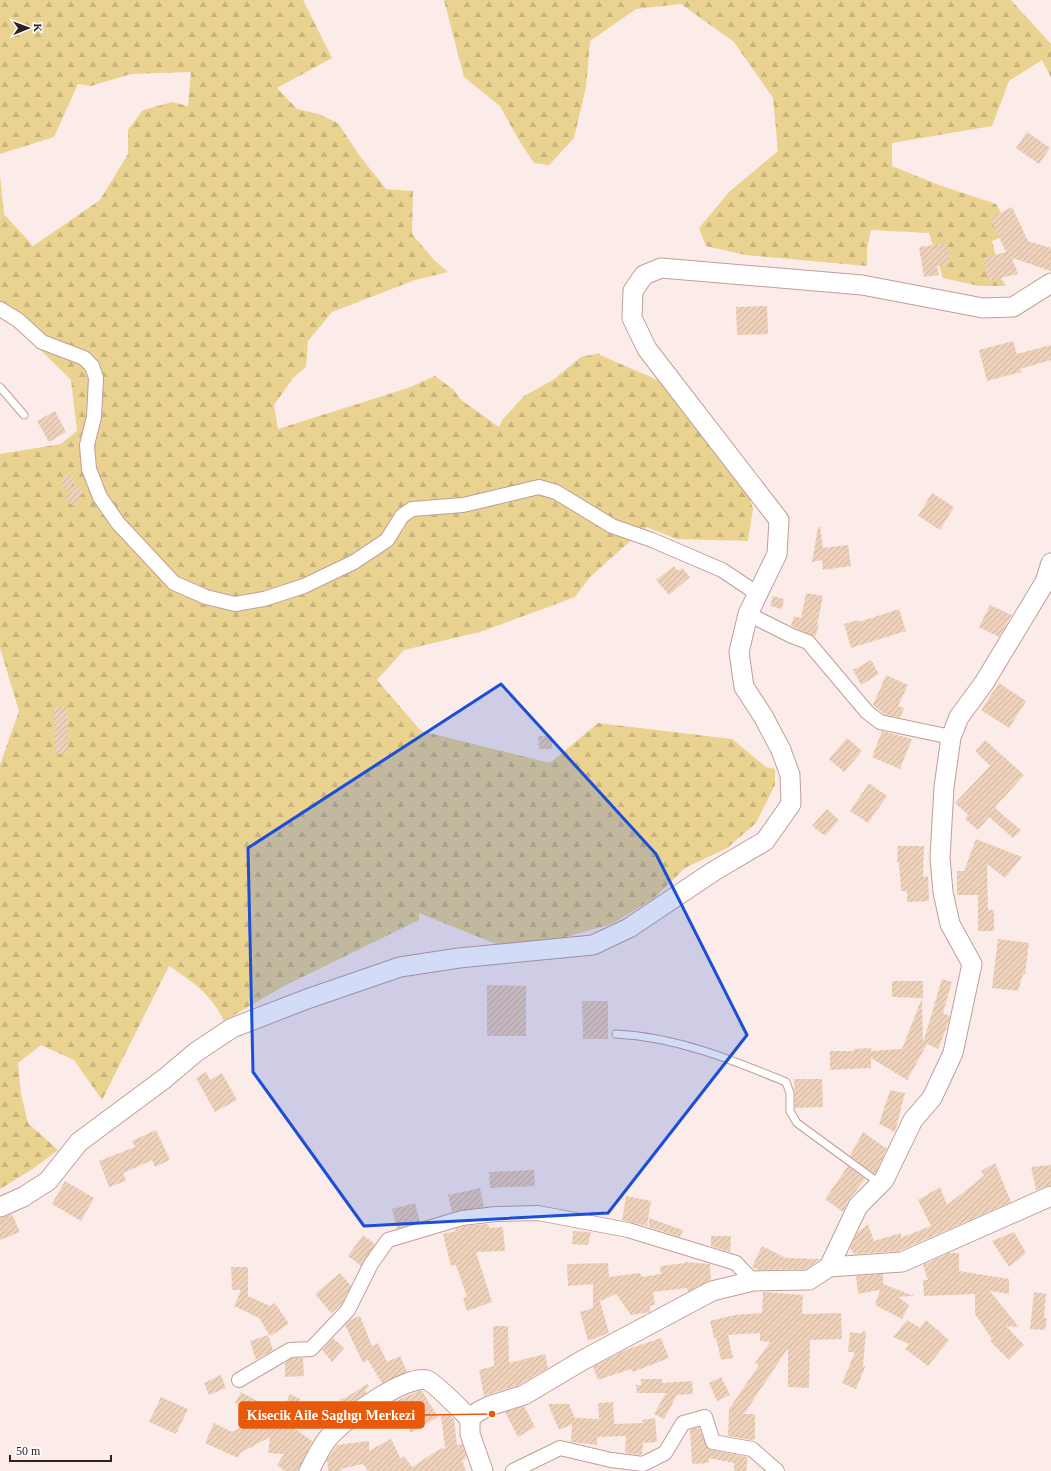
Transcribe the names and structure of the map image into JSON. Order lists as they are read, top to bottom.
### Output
{
  "places": ["Kisecik Aile Saglıgı Merkezi"],
  "scale_bar": "50 m",
  "north": "right"
}
